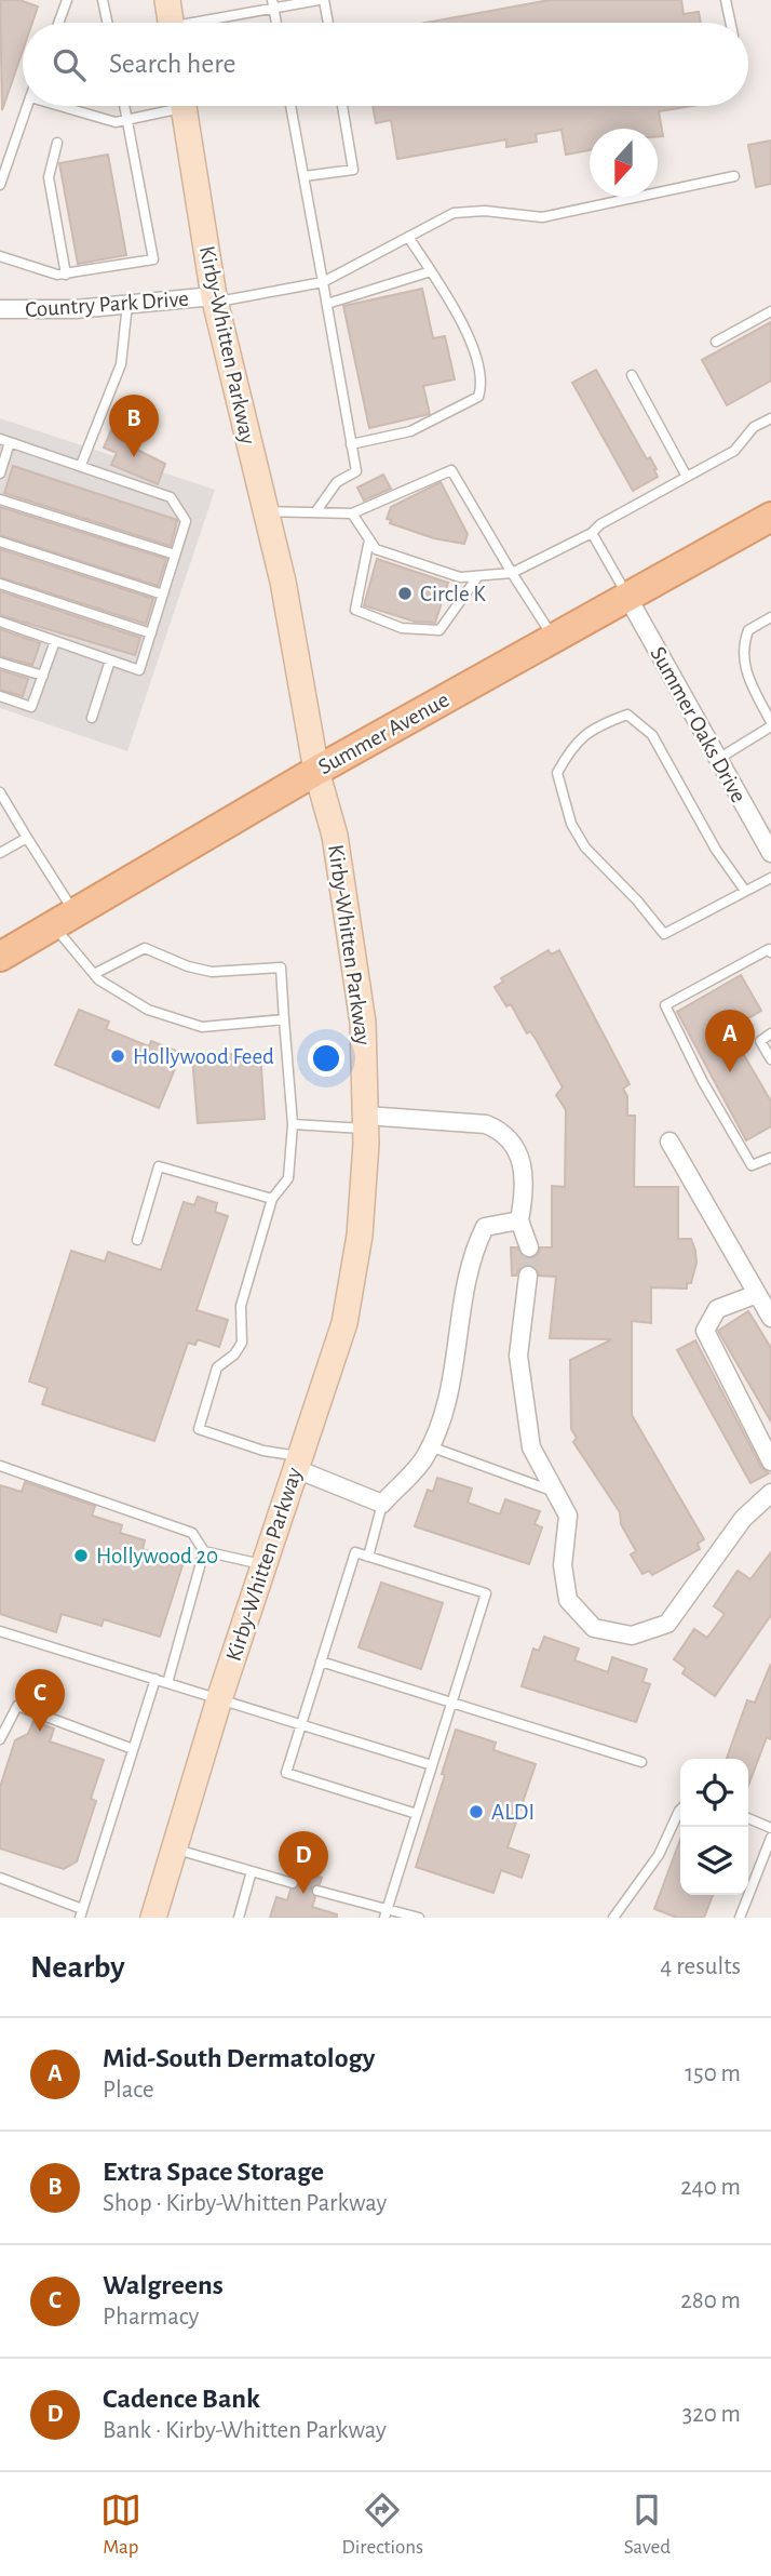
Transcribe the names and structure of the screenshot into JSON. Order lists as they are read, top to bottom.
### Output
{
  "streets": {
    "main road": ["Kirby-Whitten Parkway", "Summer Avenue"],
    "street": ["Country Park Drive", "Summer Oaks Drive"]
  },
  "crossings": [
    ["Country Park Drive", "Kirby-Whitten Parkway"],
    ["Kirby-Whitten Parkway", "Summer Avenue"],
    ["Summer Oaks Drive", "Summer Avenue"]
  ],
  "places": [
    "Circle K",
    "Hollywood Feed",
    "Hollywood 20",
    "ALDI"
  ],
  "north": "bottom",
  "page": {
    "search": "Search here",
    "pins": [
      "B",
      "A",
      "C",
      "D"
    ],
    "heading": ["Nearby", "4 results"],
    "list": [
      {
        "mark": "A",
        "name": "Mid-South Dermatology",
        "note": "Place",
        "value": "150 m"
      },
      {
        "mark": "B",
        "name": "Extra Space Storage",
        "note": "Shop · Kirby-Whitten Parkway",
        "value": "240 m"
      },
      {
        "mark": "C",
        "name": "Walgreens",
        "note": "Pharmacy",
        "value": "280 m"
      },
      {
        "mark": "D",
        "name": "Cadence Bank",
        "note": "Bank · Kirby-Whitten Parkway",
        "value": "320 m"
      }
    ],
    "nav": ["Map", "Directions", "Saved"]
  }
}
